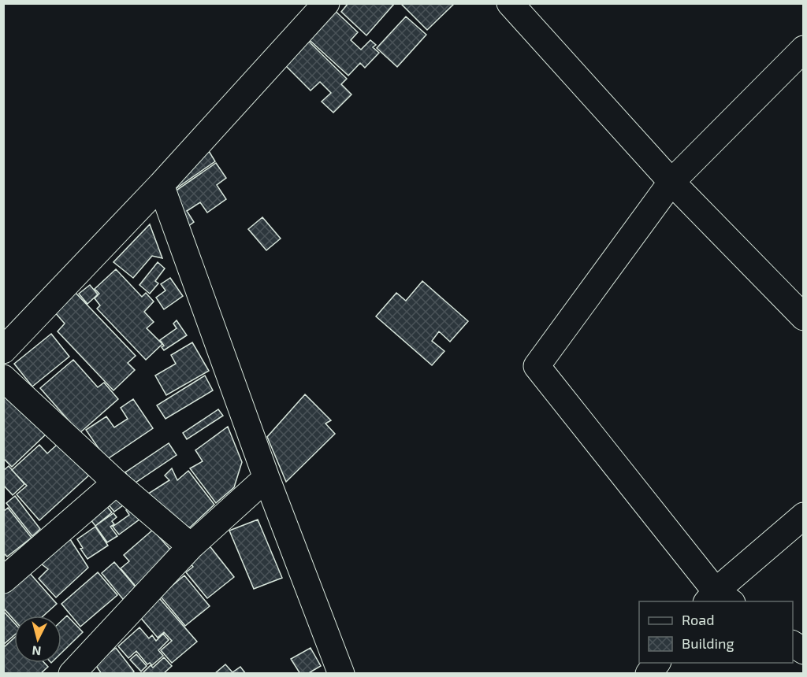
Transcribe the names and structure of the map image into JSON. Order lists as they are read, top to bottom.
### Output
{
  "legend": ["Road", "Building"],
  "north": "bottom"
}
